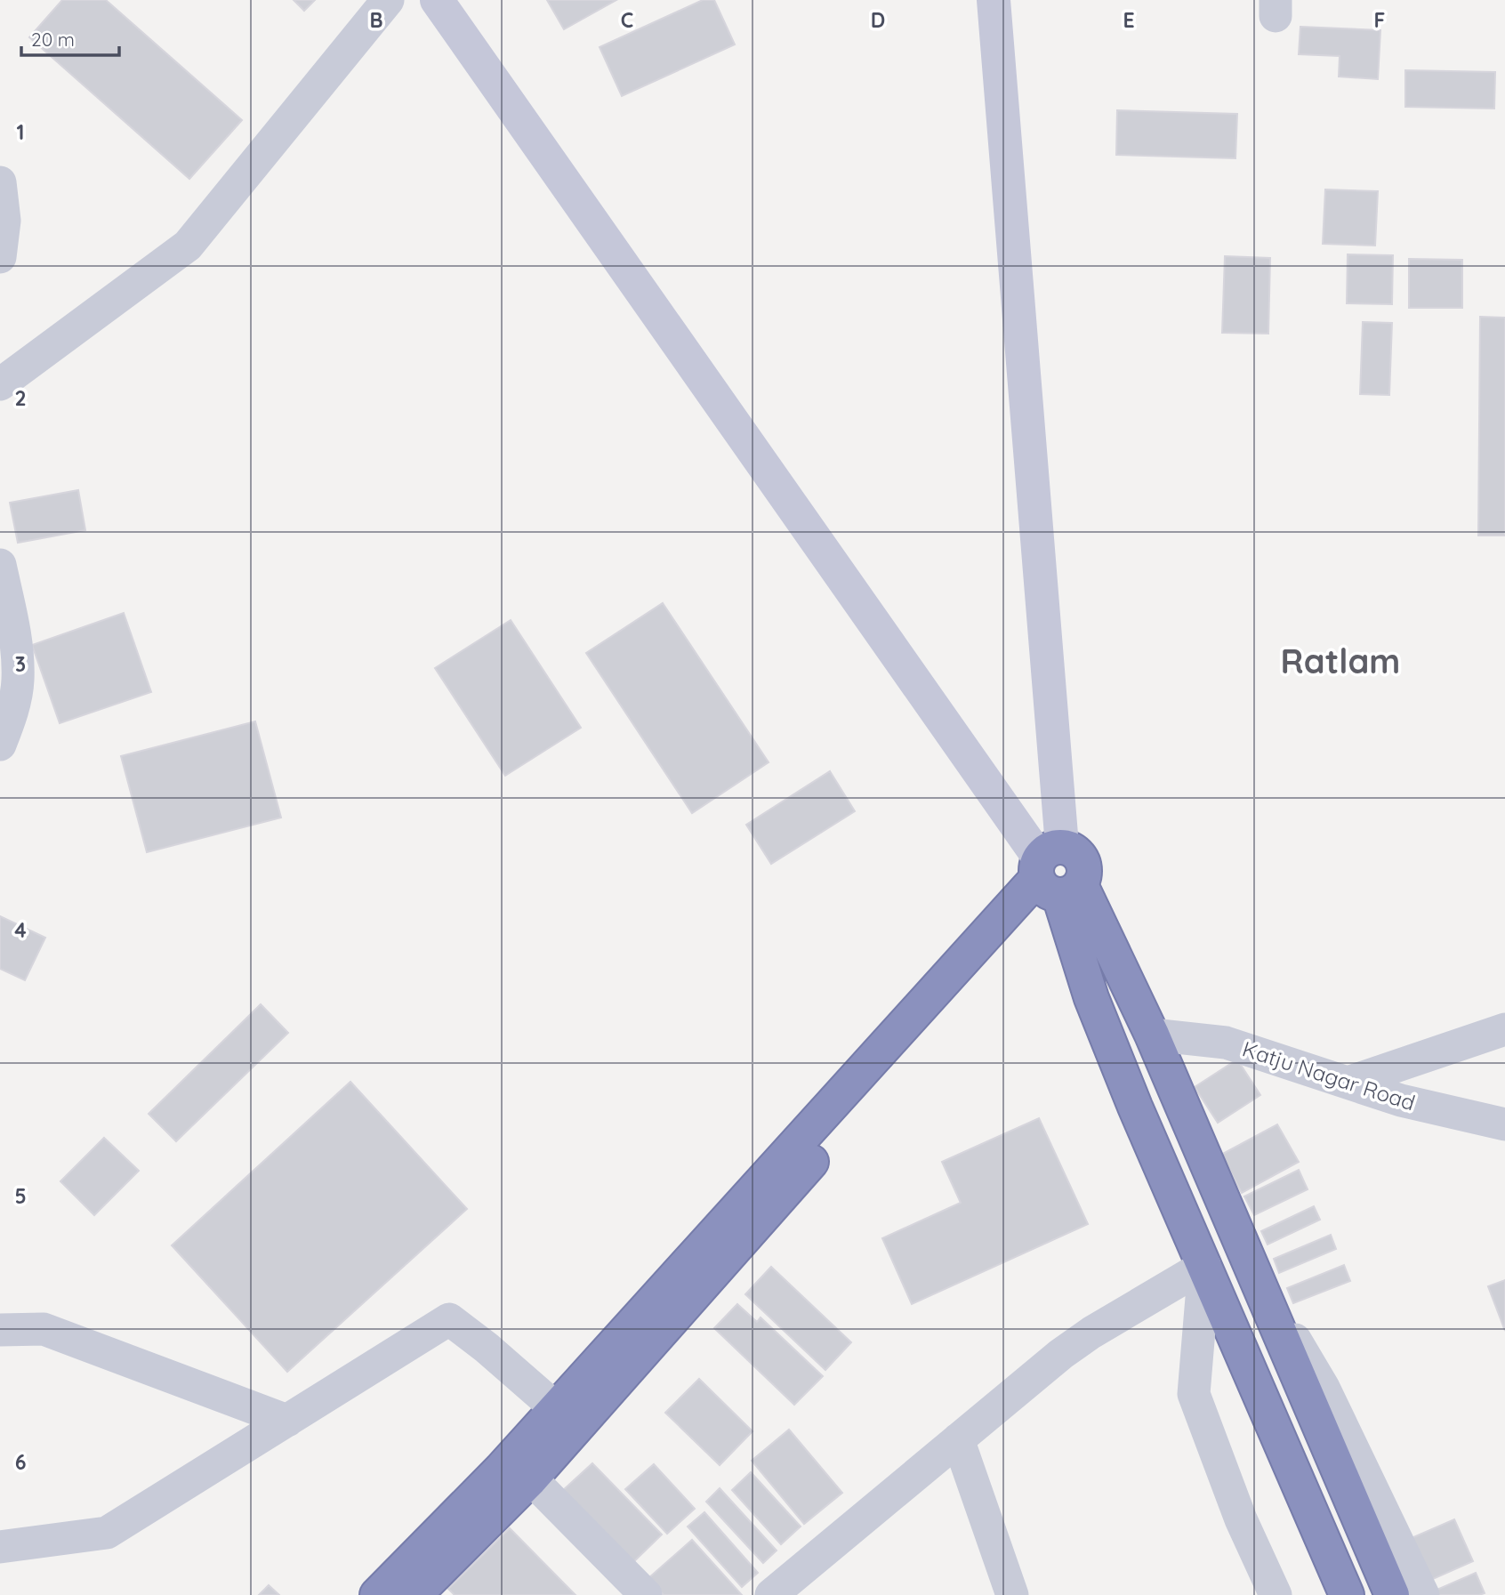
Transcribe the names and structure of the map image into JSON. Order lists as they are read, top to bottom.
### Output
{
  "streets": {
    "street": ["Katju Nagar Road"]
  },
  "districts": ["Ratlam"],
  "scale_bar": "20 m",
  "grid": {
    "columns": [
      "B",
      "C",
      "D",
      "E",
      "F"
    ],
    "rows": [
      "1",
      "2",
      "3",
      "4",
      "5",
      "6"
    ]
  }
}
